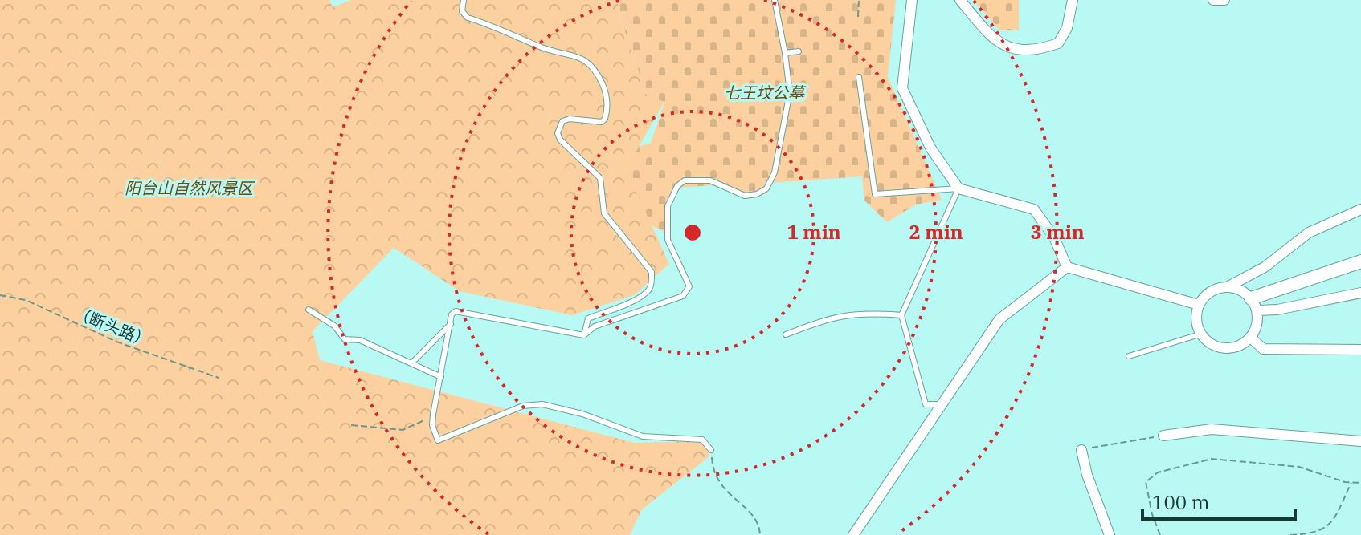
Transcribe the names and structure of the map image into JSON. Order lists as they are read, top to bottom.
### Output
{
  "streets": {
    "path": ["（断头路）"]
  },
  "parks": ["七王坟公墓", "阳台山自然风景区"],
  "scale_bar": "100 m",
  "rings": ["1 min", "2 min", "3 min"]
}
